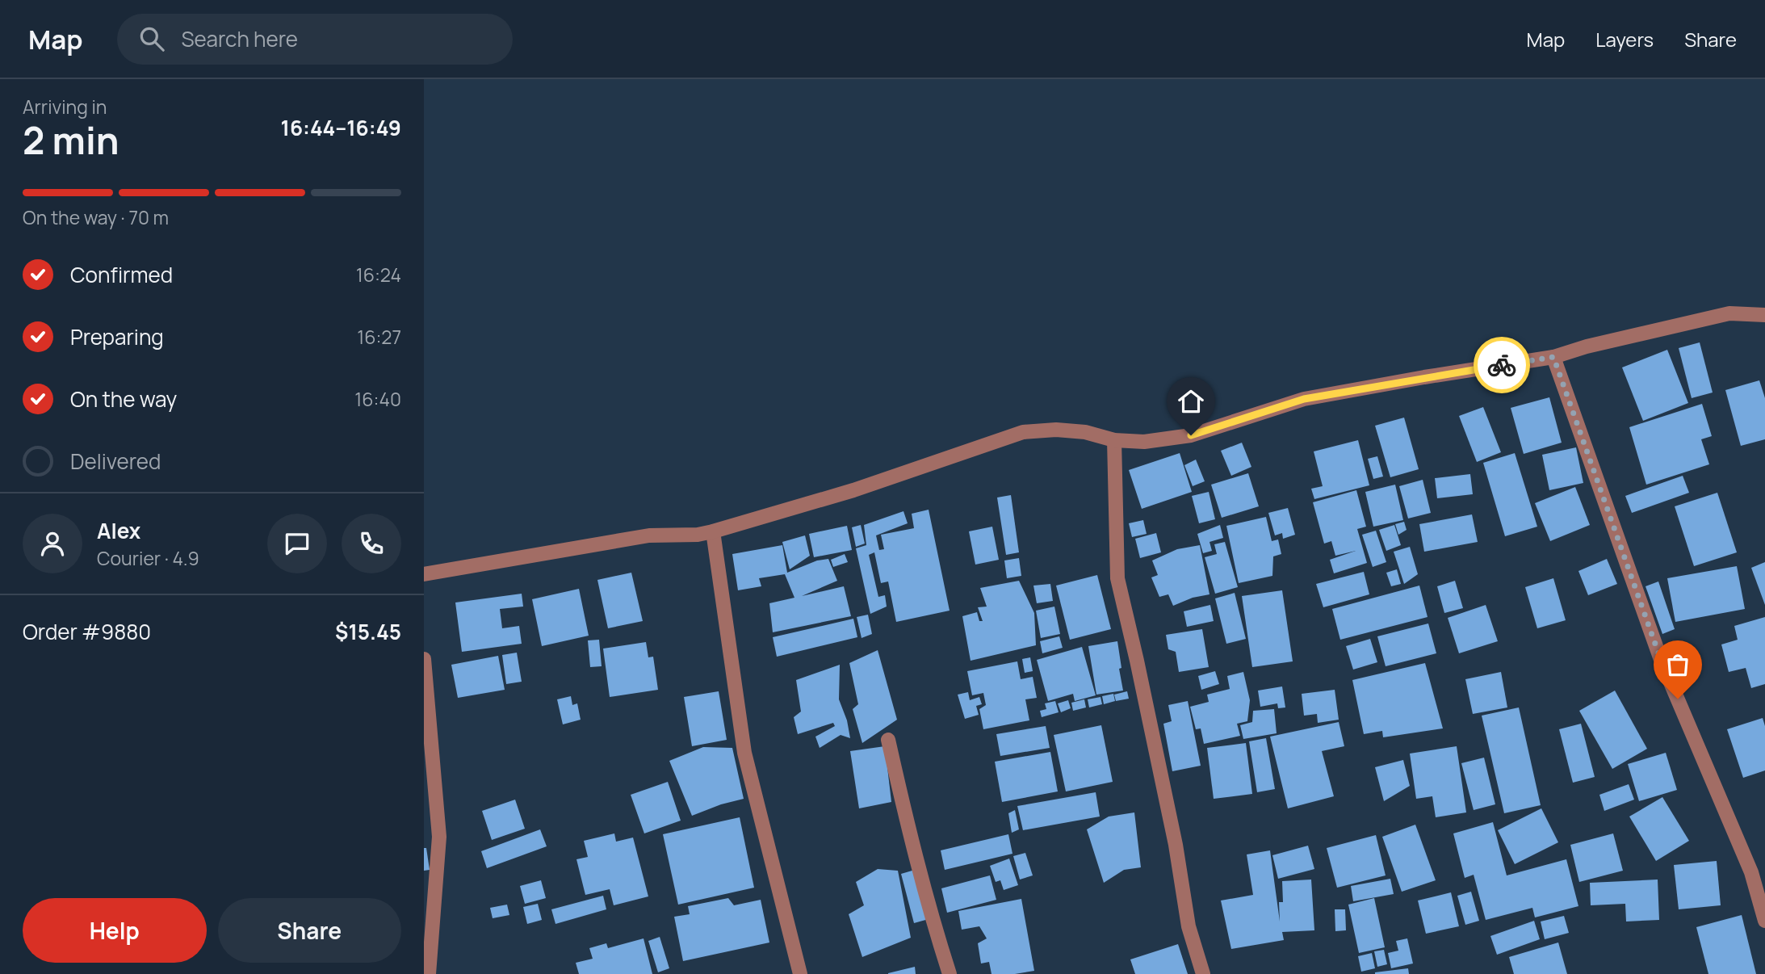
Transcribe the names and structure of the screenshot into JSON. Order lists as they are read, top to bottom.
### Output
{
  "page": {
    "header": "Map",
    "search": "Search here",
    "nav": ["Map", "Layers", "Share"],
    "heading": ["2 min", "Arriving in", "16:44–16:49"],
    "panel": [
      "Alex",
      "Courier · 4.9",
      "Order #9880",
      "$15.45"
    ],
    "bar": "On the way · 70 m",
    "list": [
      ["Confirmed", "16:24"],
      ["Preparing", "16:27"],
      ["On the way", "16:40"],
      "Delivered"
    ],
    "buttons": ["Help", "Share"]
  }
}
